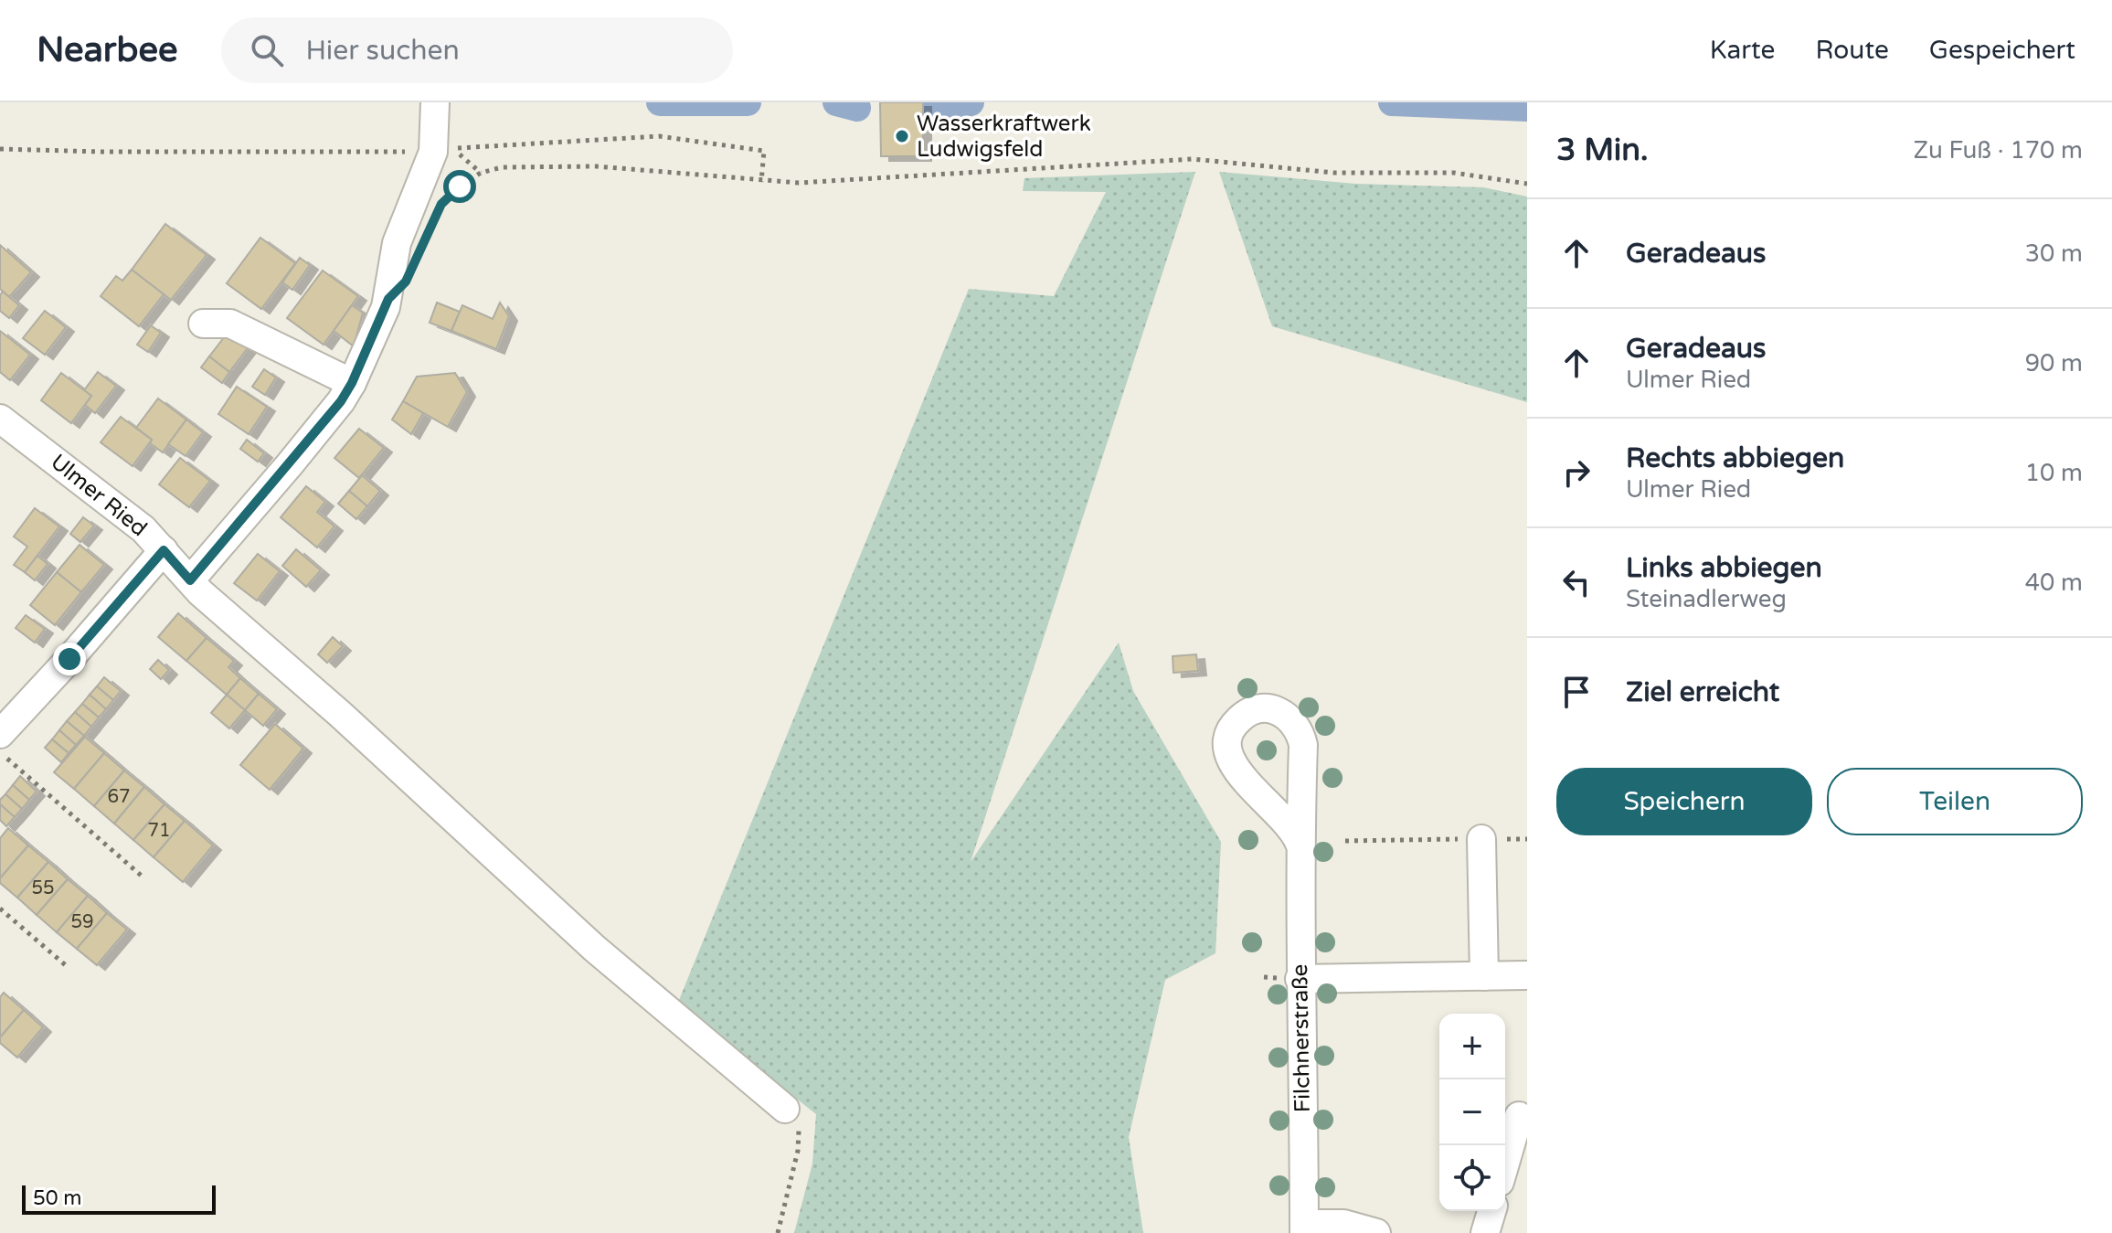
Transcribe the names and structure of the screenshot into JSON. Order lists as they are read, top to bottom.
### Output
{
  "streets": {
    "street": ["Ulmer Ried", "Filchnerstraße"]
  },
  "places": ["Wasserkraftwerk Ludwigsfeld"],
  "house_numbers": [
    "67",
    "71",
    "55",
    "59"
  ],
  "scale_bar": "50 m",
  "page": {
    "header": "Nearbee",
    "search": "Hier suchen",
    "nav": ["Karte", "Route", "Gespeichert"],
    "heading": ["3 Min.", "Zu Fuß · 170 m"],
    "list": [
      ["Geradeaus", "30 m"],
      ["Geradeaus", "Ulmer Ried", "90 m"],
      ["Rechts abbiegen", "Ulmer Ried", "10 m"],
      ["Links abbiegen", "Steinadlerweg", "40 m"],
      "Ziel erreicht"
    ],
    "buttons": ["Speichern", "Teilen"],
    "map_buttons": ["+", "−"],
    "scale": "50 m"
  }
}
